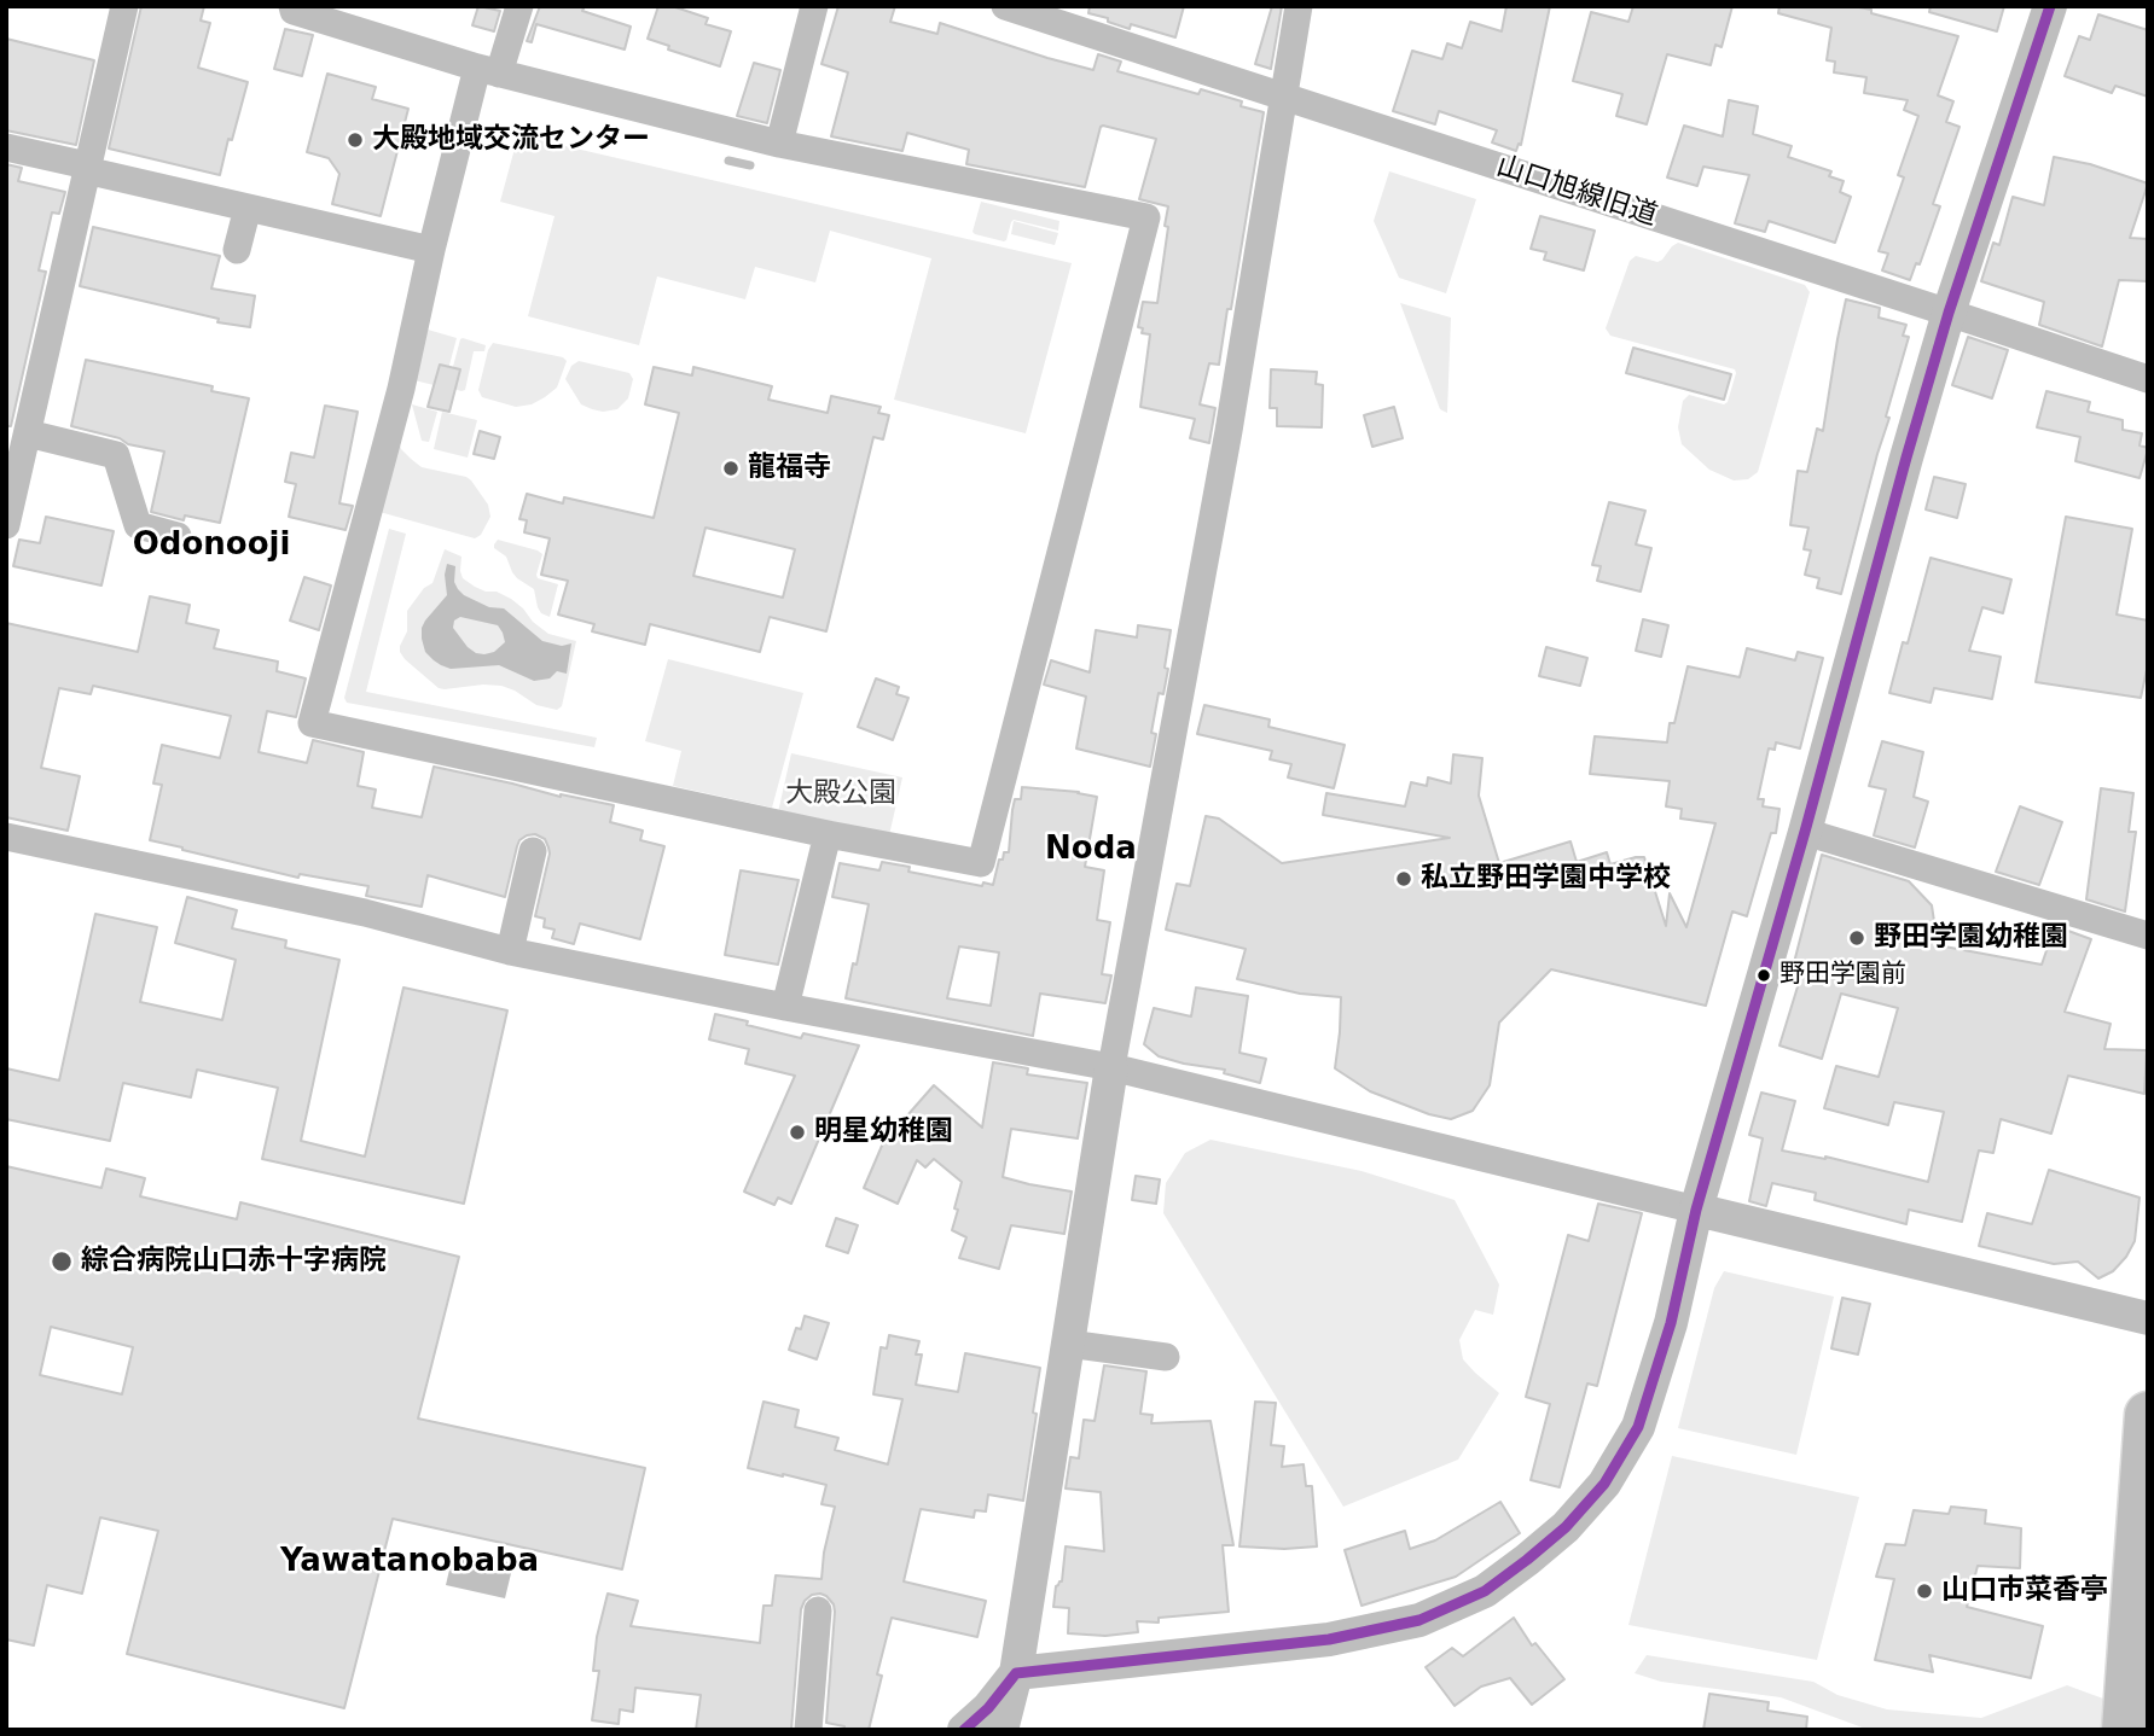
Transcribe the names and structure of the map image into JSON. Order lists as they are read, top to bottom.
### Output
{
  "streets": {
    "street": ["山口旭線旧道"]
  },
  "districts": ["Odonooji", "Noda", "Yawatanobaba"],
  "parks": ["大殿公園"],
  "places": [
    "大殿地域交流センター",
    "龍福寺",
    "私立野田学園中学校",
    "野田学園幼稚園",
    "野田学園前",
    "明星幼稚園",
    "綜合病院山口赤十字病院",
    "山口市菜香亭"
  ]
}
